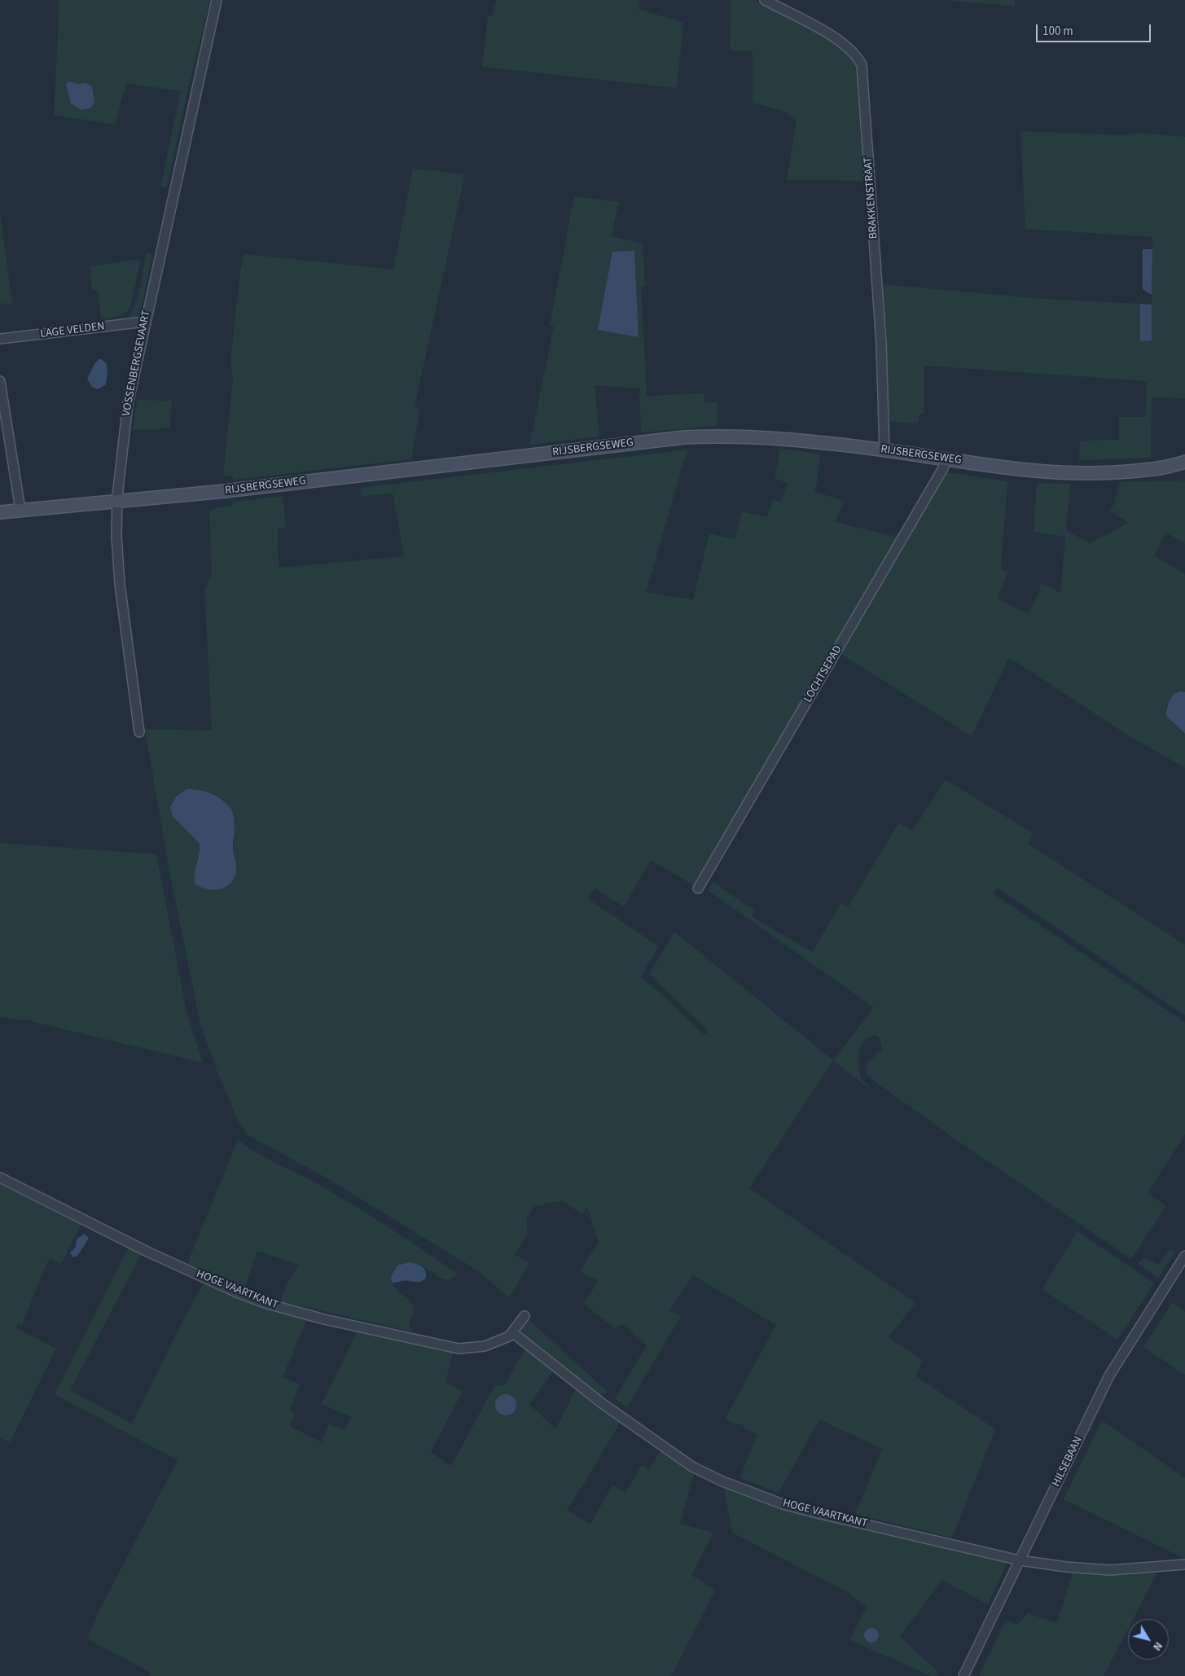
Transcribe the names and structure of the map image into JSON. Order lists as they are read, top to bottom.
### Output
{
  "streets": {
    "main road": ["RIJSBERGSEWEG"],
    "street": [
      "BRAKKENSTRAAT",
      "LAGE VELDEN",
      "VOSSENBERGSEVAART",
      "LOCHTSEPAD",
      "HOGE VAARTKANT",
      "HILSEBAAN"
    ]
  },
  "crossings": [
    ["BRAKKENSTRAAT", "RIJSBERGSEWEG"],
    ["LAGE VELDEN", "VOSSENBERGSEVAART"],
    ["VOSSENBERGSEVAART", "RIJSBERGSEWEG"],
    ["RIJSBERGSEWEG", "LOCHTSEPAD"],
    ["HOGE VAARTKANT", "HILSEBAAN"]
  ],
  "scale_bar": "100 m",
  "north": "bottom right"
}
